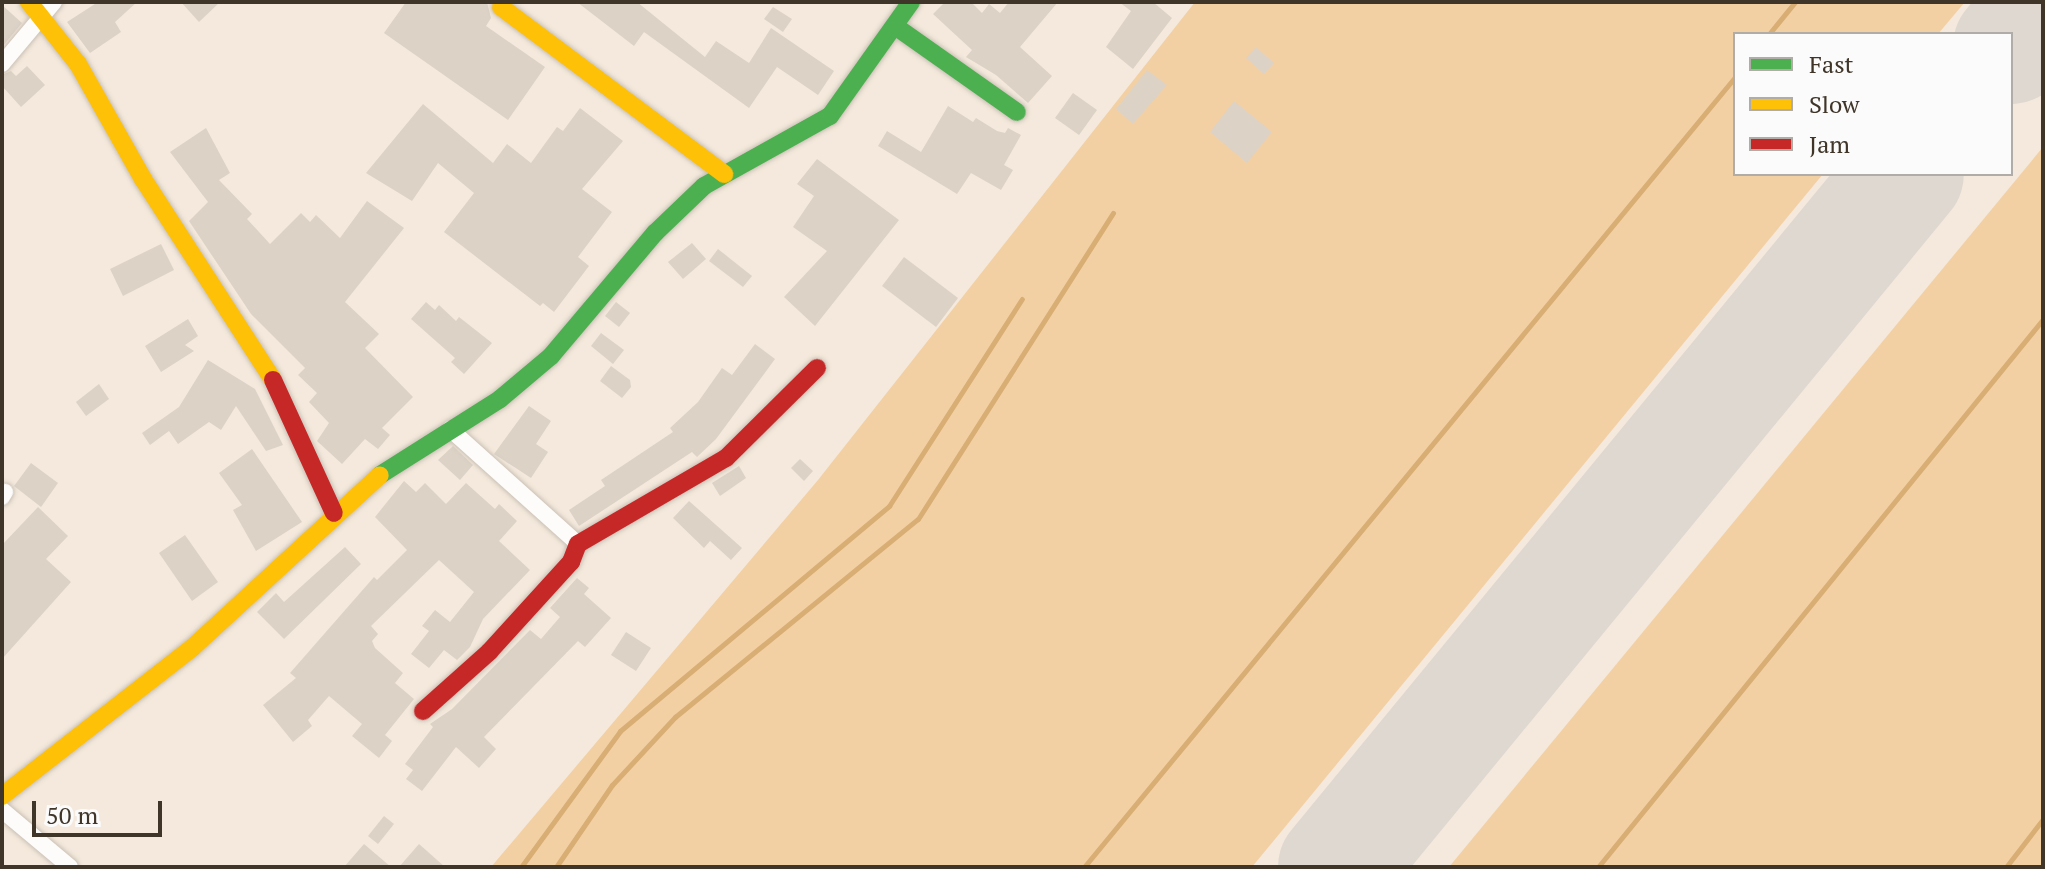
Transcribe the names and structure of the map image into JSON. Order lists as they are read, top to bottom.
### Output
{
  "legend": ["Fast", "Slow", "Jam"],
  "scale_bar": "50 m"
}
